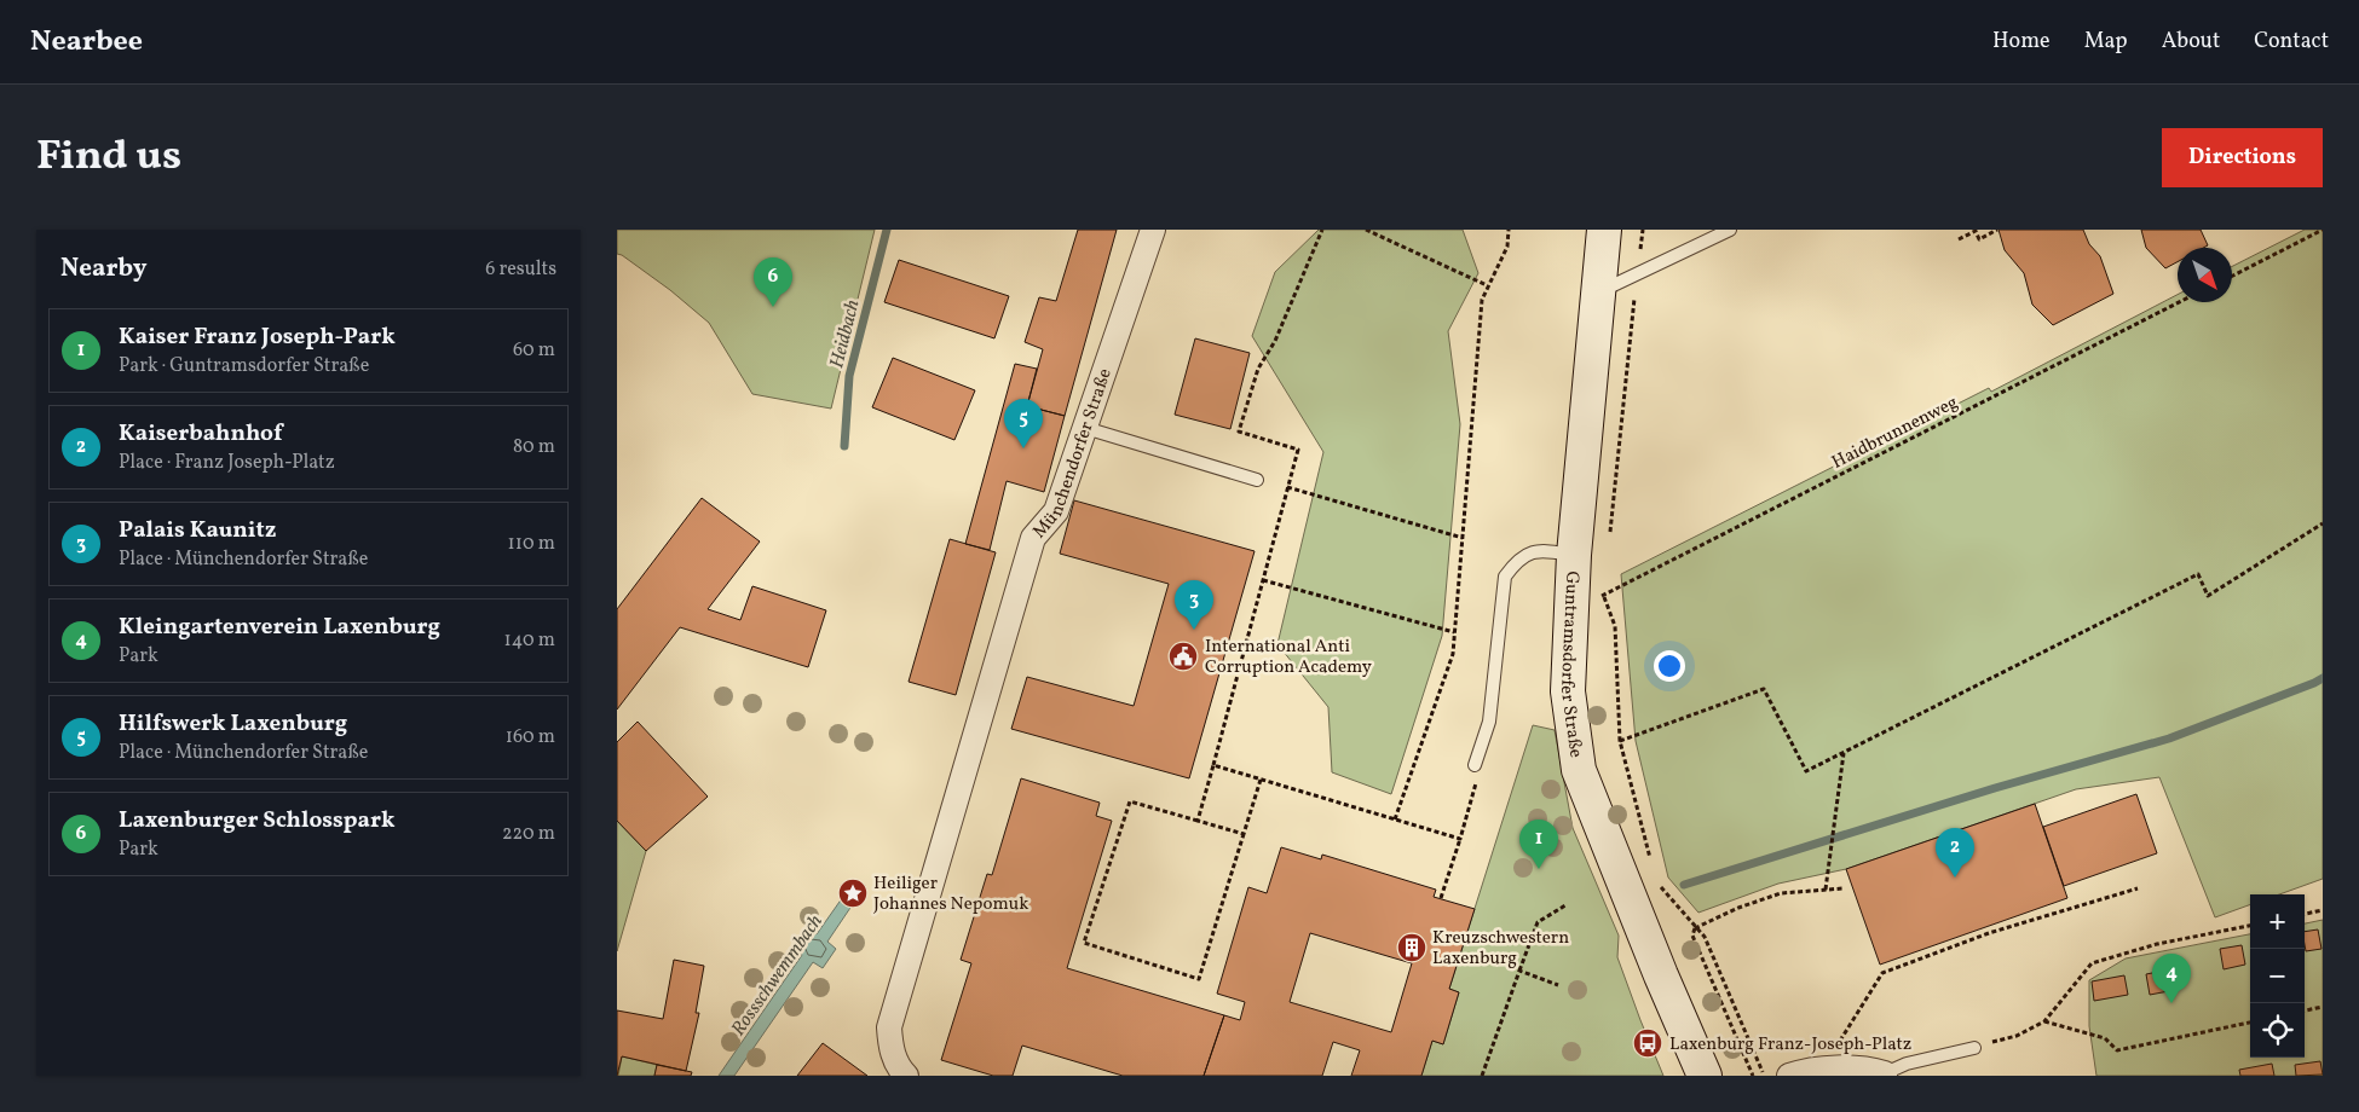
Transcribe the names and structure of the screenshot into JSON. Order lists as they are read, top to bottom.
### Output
{
  "streets": {
    "main road": ["Guntramsdorfer Straße"],
    "street": ["Münchendorfer Straße"],
    "path": ["Haidbrunnenweg"]
  },
  "water": ["Heidbach", "Rossschwemmbach"],
  "places": {
    "public building": ["International Anti Corruption Academy"],
    "place": ["Heiliger Johannes Nepomuk"],
    "building": ["Kreuzschwestern Laxenburg"],
    "bus stop": ["Laxenburg Franz-Joseph-Platz"]
  },
  "north": "bottom right",
  "page": {
    "header": "Nearbee",
    "nav": [
      "Home",
      "Map",
      "About",
      "Contact"
    ],
    "title": "Find us",
    "buttons": "Directions",
    "heading": ["Nearby", "6 results"],
    "pins": [
      "6",
      "5",
      "3",
      "1",
      "2",
      "4"
    ],
    "list": [
      {
        "mark": "1",
        "name": "Kaiser Franz Joseph-Park",
        "note": "Park · Guntramsdorfer Straße",
        "value": "60 m"
      },
      {
        "mark": "2",
        "name": "Kaiserbahnhof",
        "note": "Place · Franz Joseph-Platz",
        "value": "80 m"
      },
      {
        "mark": "3",
        "name": "Palais Kaunitz",
        "note": "Place · Münchendorfer Straße",
        "value": "110 m"
      },
      {
        "mark": "4",
        "name": "Kleingartenverein Laxenburg",
        "note": "Park",
        "value": "140 m"
      },
      {
        "mark": "5",
        "name": "Hilfswerk Laxenburg",
        "note": "Place · Münchendorfer Straße",
        "value": "160 m"
      },
      {
        "mark": "6",
        "name": "Laxenburger Schlosspark",
        "note": "Park",
        "value": "220 m"
      }
    ],
    "map_buttons": ["+", "−"]
  }
}
